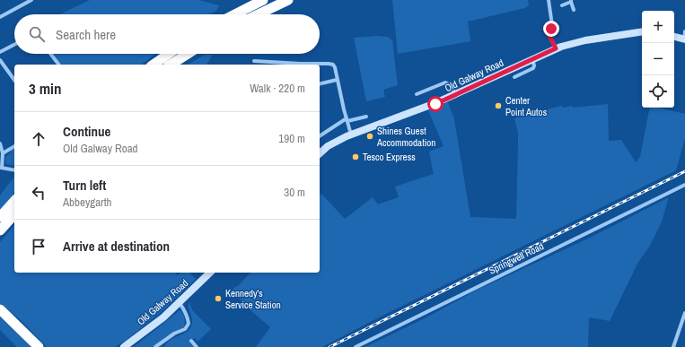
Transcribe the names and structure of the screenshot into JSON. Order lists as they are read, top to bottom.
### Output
{
  "streets": {
    "main road": ["Old Galway Road"],
    "street": ["Springwell Road"]
  },
  "places": [
    "Center Point Autos",
    "Shines Guest Accommodation",
    "Tesco Express",
    "Kennedy's Service Station"
  ],
  "page": {
    "map_buttons": ["+", "−"],
    "search": "Search here",
    "heading": ["3 min", "Walk · 220 m"],
    "list": [
      ["Continue", "Old Galway Road", "190 m"],
      ["Turn left", "Abbeygarth", "30 m"],
      "Arrive at destination"
    ]
  }
}
